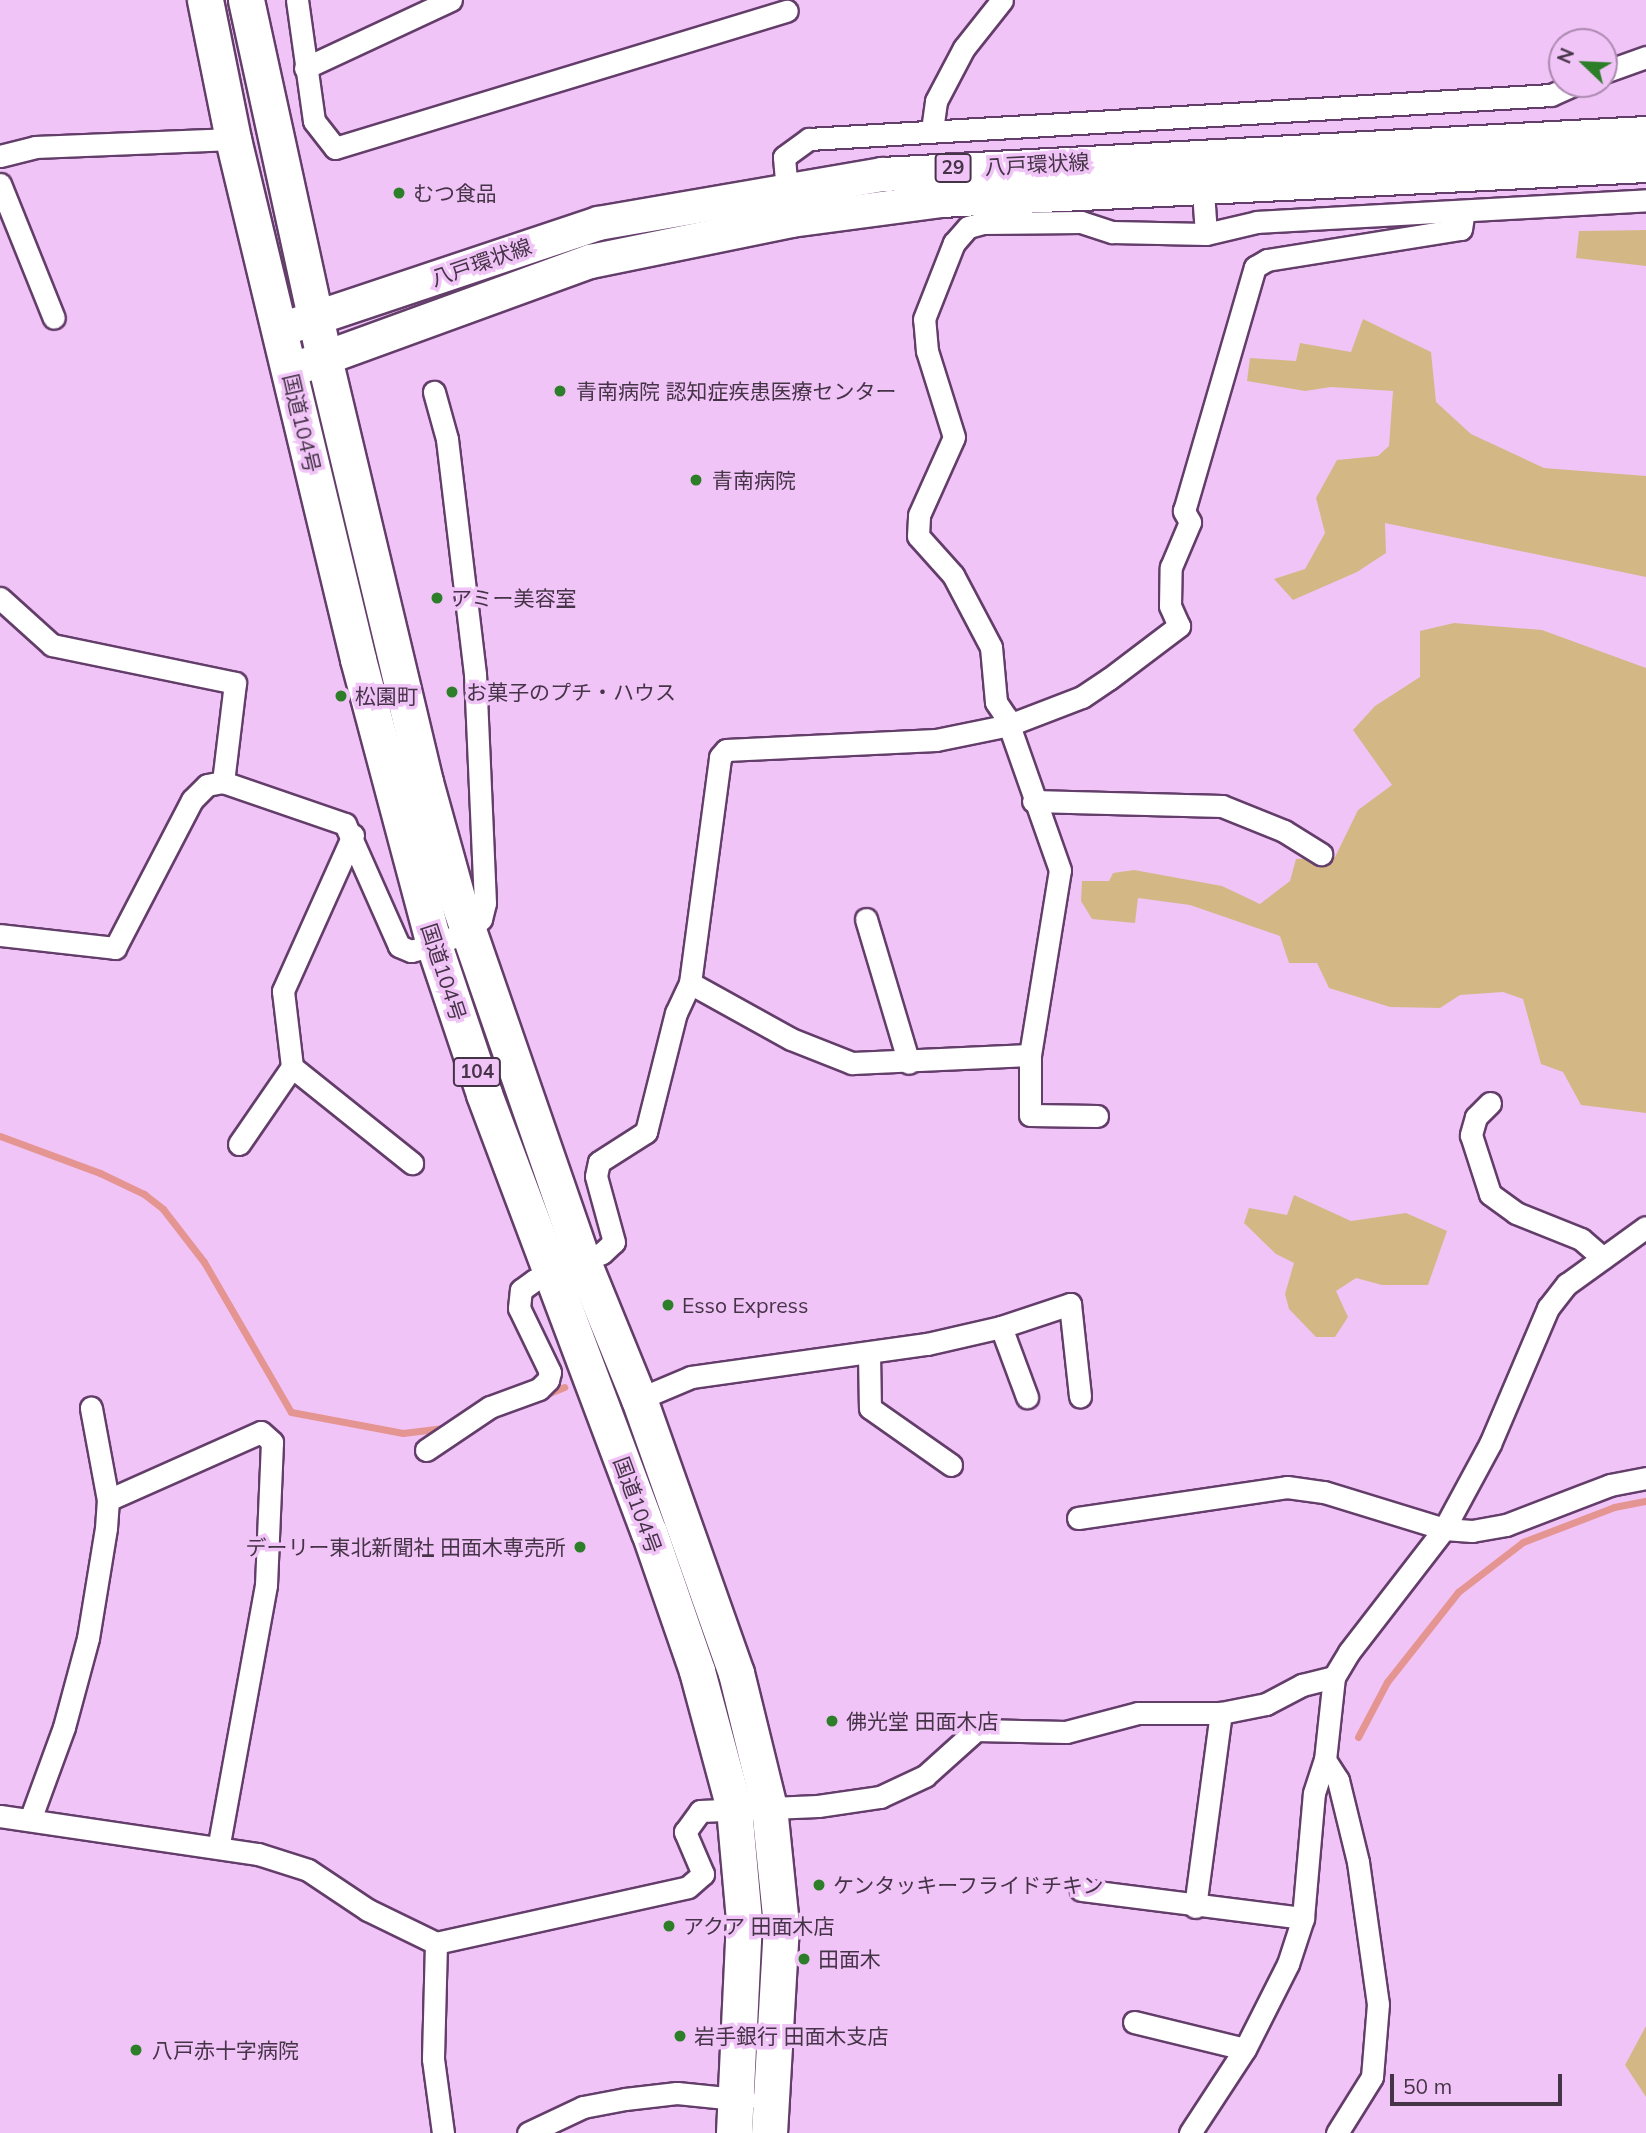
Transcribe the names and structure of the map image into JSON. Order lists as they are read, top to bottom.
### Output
{
  "streets": {
    "highway": ["国道104号", "104"],
    "main road": ["八戸環状線", "29"]
  },
  "crossings": [
    ["八戸環状線", "国道104号"]
  ],
  "places": [
    "むつ食品",
    "青南病院 認知症疾患医療センター",
    "青南病院",
    "アミー美容室",
    "お菓子のプチ・ハウス",
    "松園町",
    "Esso Express",
    "デーリー東北新聞社 田面木専売所",
    "佛光堂 田面木店",
    "ケンタッキーフライドチキン",
    "アクア 田面木店",
    "田面木",
    "岩手銀行 田面木支店",
    "八戸赤十字病院"
  ],
  "scale_bar": "50 m",
  "north": "top left"
}
